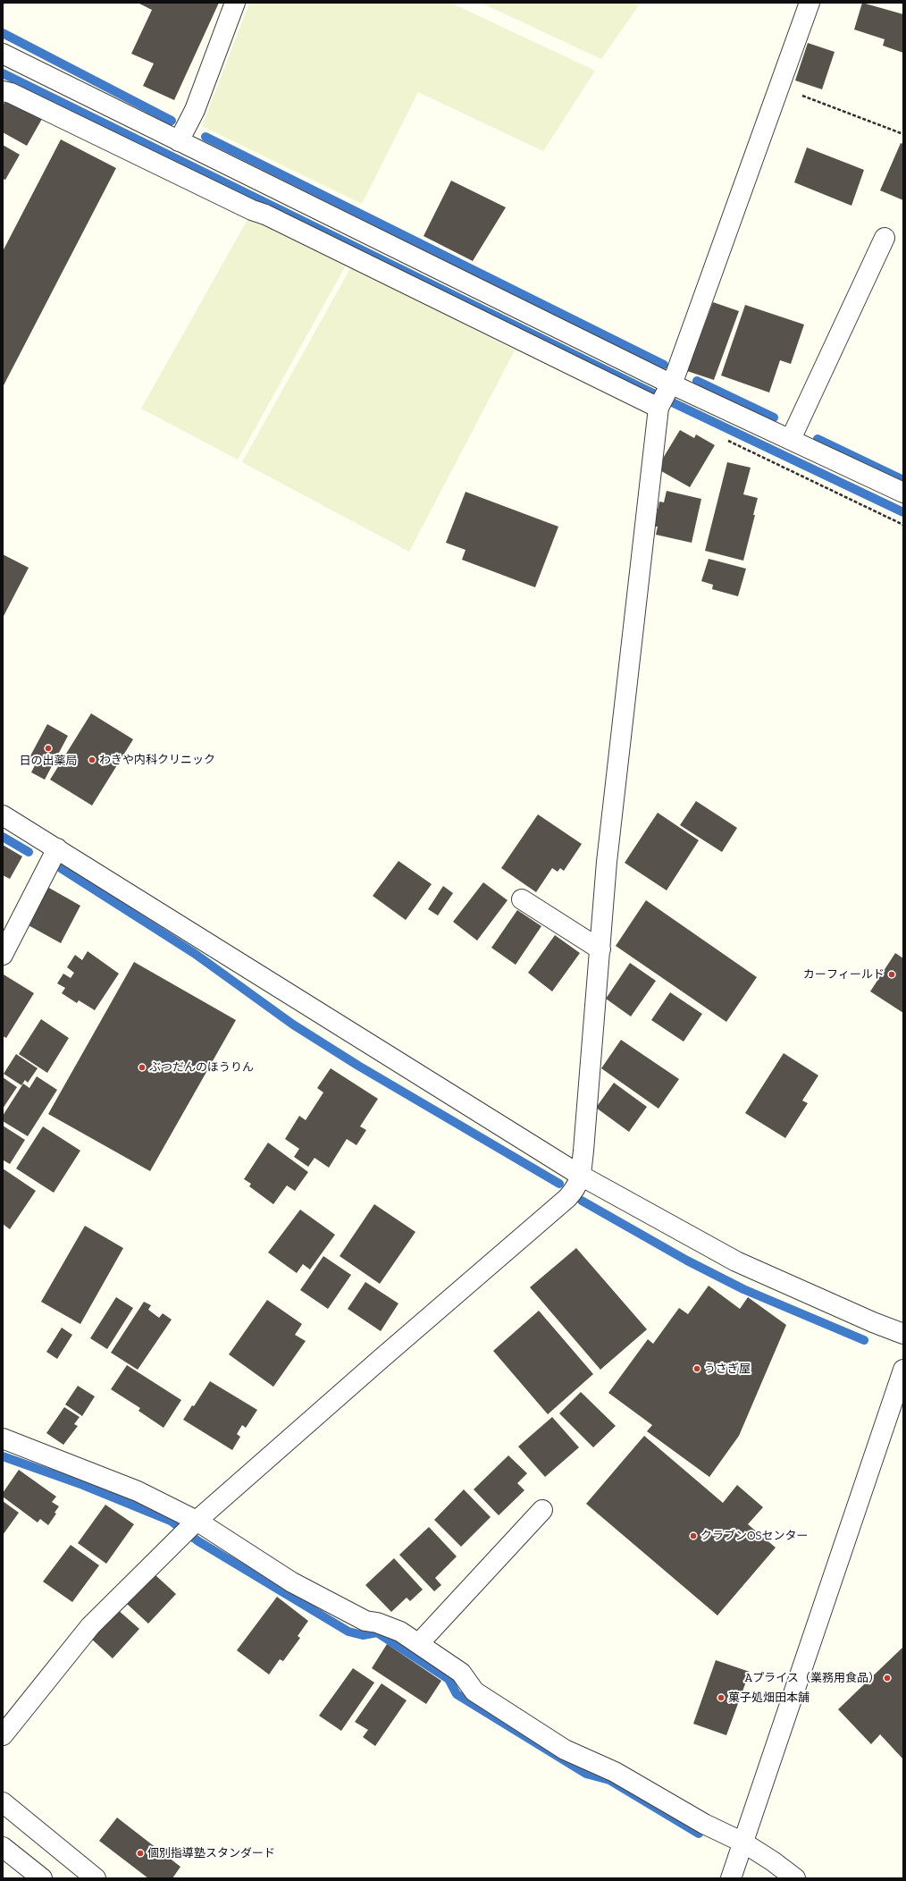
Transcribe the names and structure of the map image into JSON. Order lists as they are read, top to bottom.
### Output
{
  "places": [
    "日の出薬局",
    "わきや内科クリニック",
    "カーフィールド",
    "ぶつだんのほうりん",
    "うさぎ屋",
    "クラブンOSセンター",
    "Aプライス（業務用食品）",
    "菓子処畑田本舗",
    "個別指導塾スタンダード"
  ]
}
